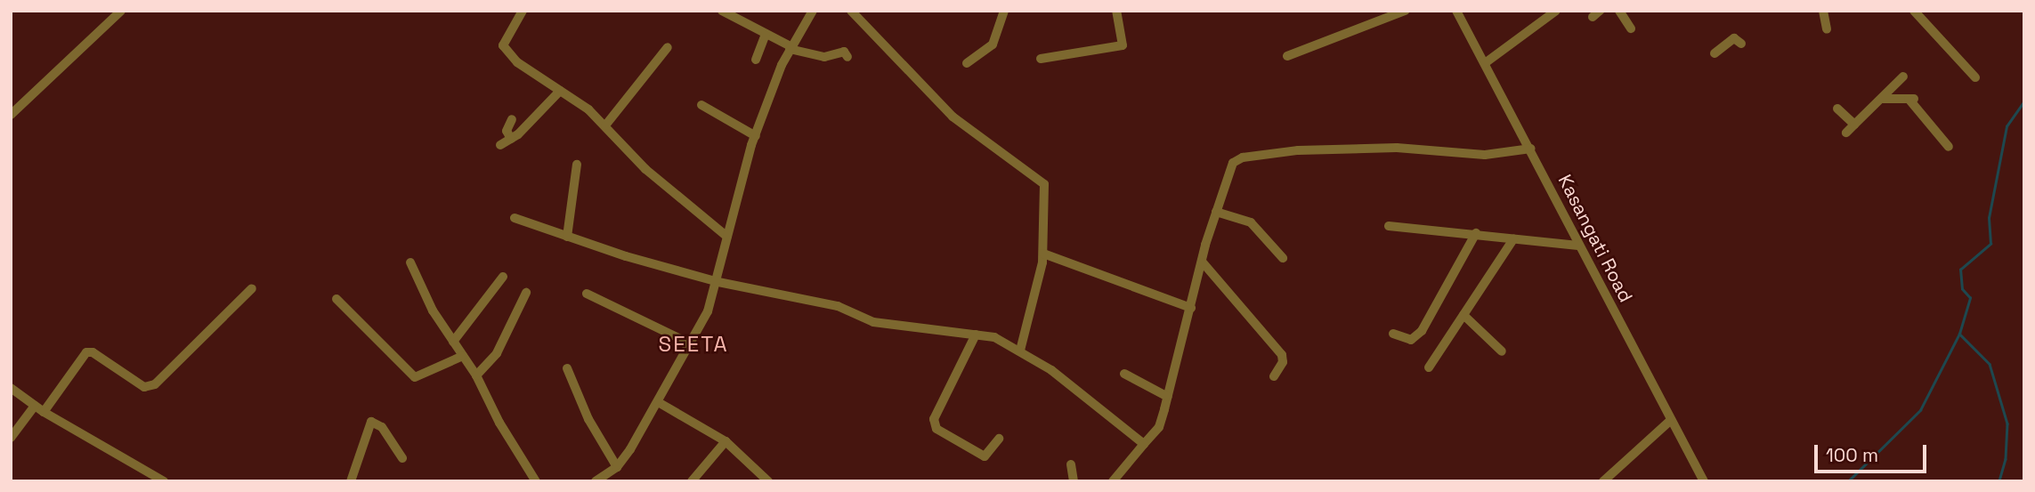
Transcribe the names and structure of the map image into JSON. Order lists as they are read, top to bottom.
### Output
{
  "streets": {
    "street": ["Kasangati Road"]
  },
  "districts": ["SEETA"],
  "scale_bar": "100 m"
}
